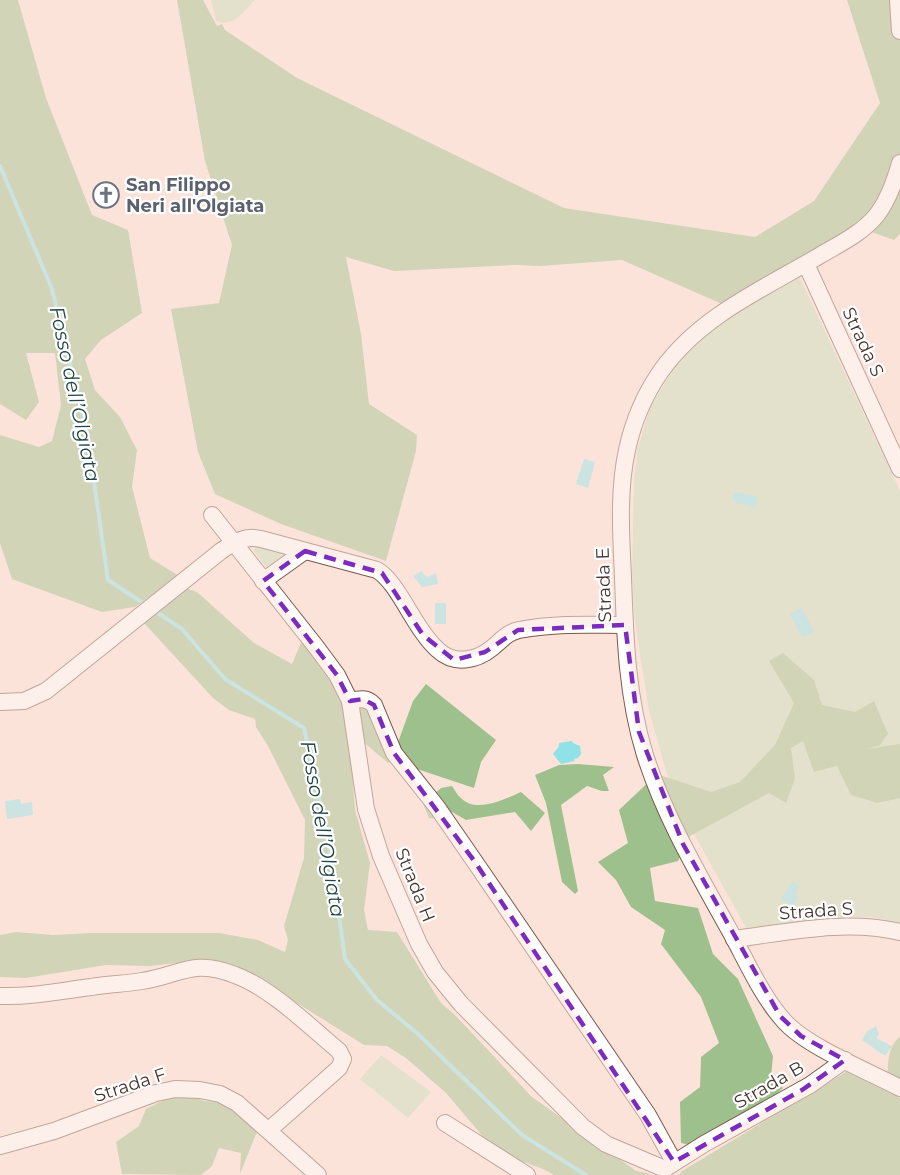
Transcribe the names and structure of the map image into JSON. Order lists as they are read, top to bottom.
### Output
{
  "streets": {
    "street": [
      "Strada S",
      "Strada E",
      "Strada H",
      "Strada F",
      "Strada B"
    ]
  },
  "crossings": [
    ["Strada S", "Strada E"],
    ["Strada E", "Strada B"],
    ["Strada H", "Strada B"]
  ],
  "water": ["Fosso dell’Olgiata"],
  "places": {
    "church": ["San Filippo Neri all'Olgiata"]
  }
}
